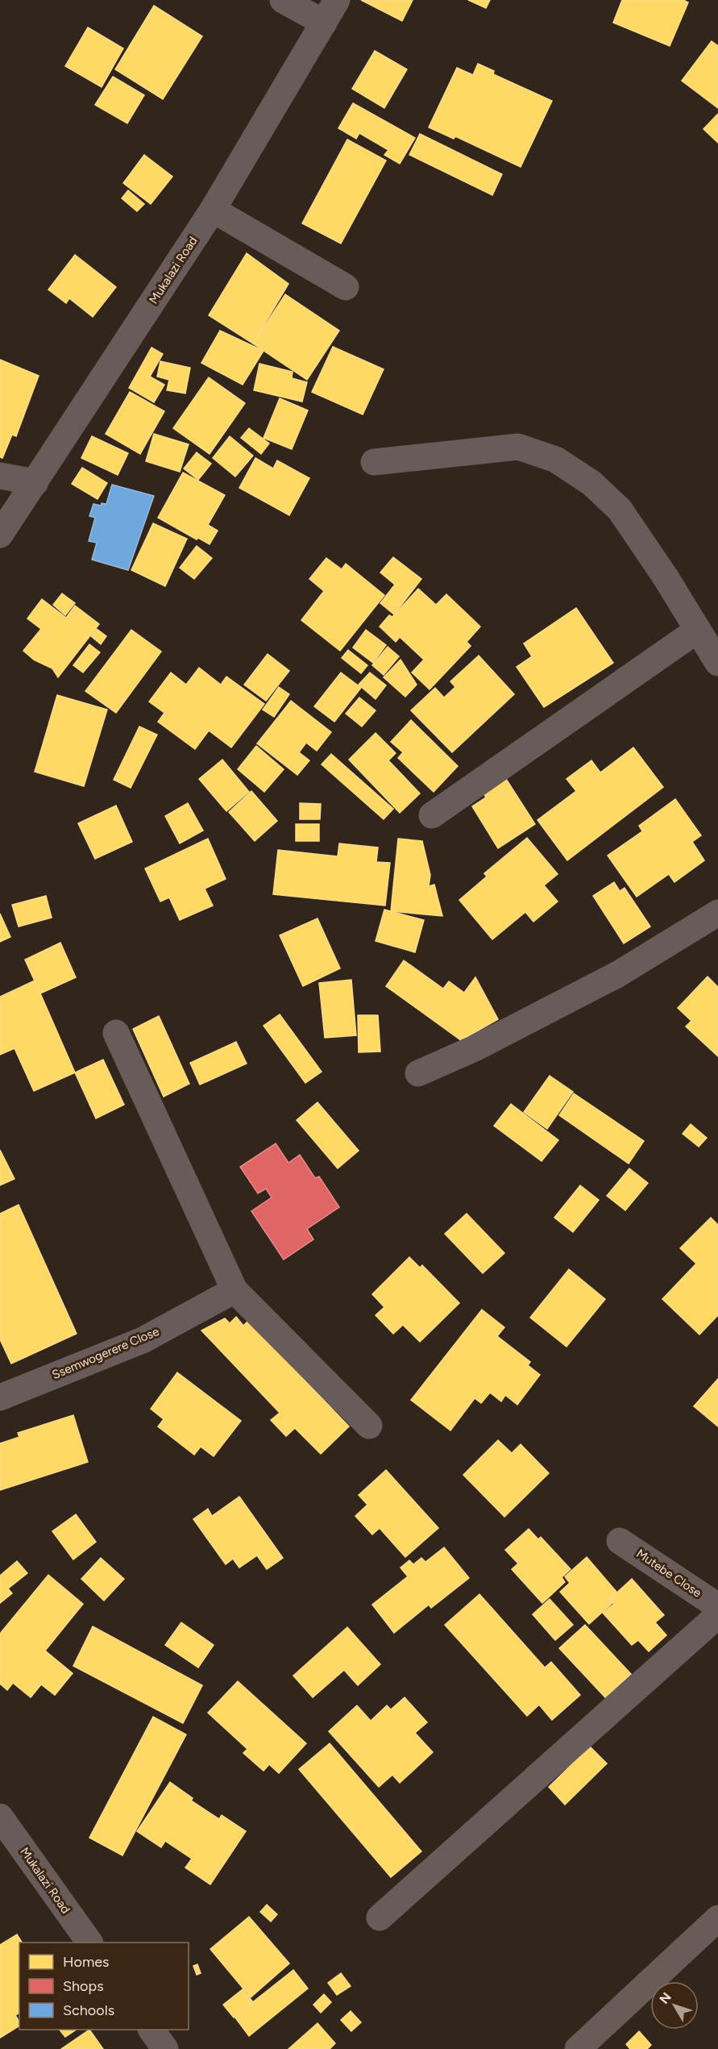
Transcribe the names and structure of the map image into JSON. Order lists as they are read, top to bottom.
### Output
{
  "streets": {
    "street": ["Mukalazi Road", "Ssemwogerere Close", "Mutebe Close"]
  },
  "legend": ["Homes", "Shops", "Schools"],
  "north": "top left"
}
